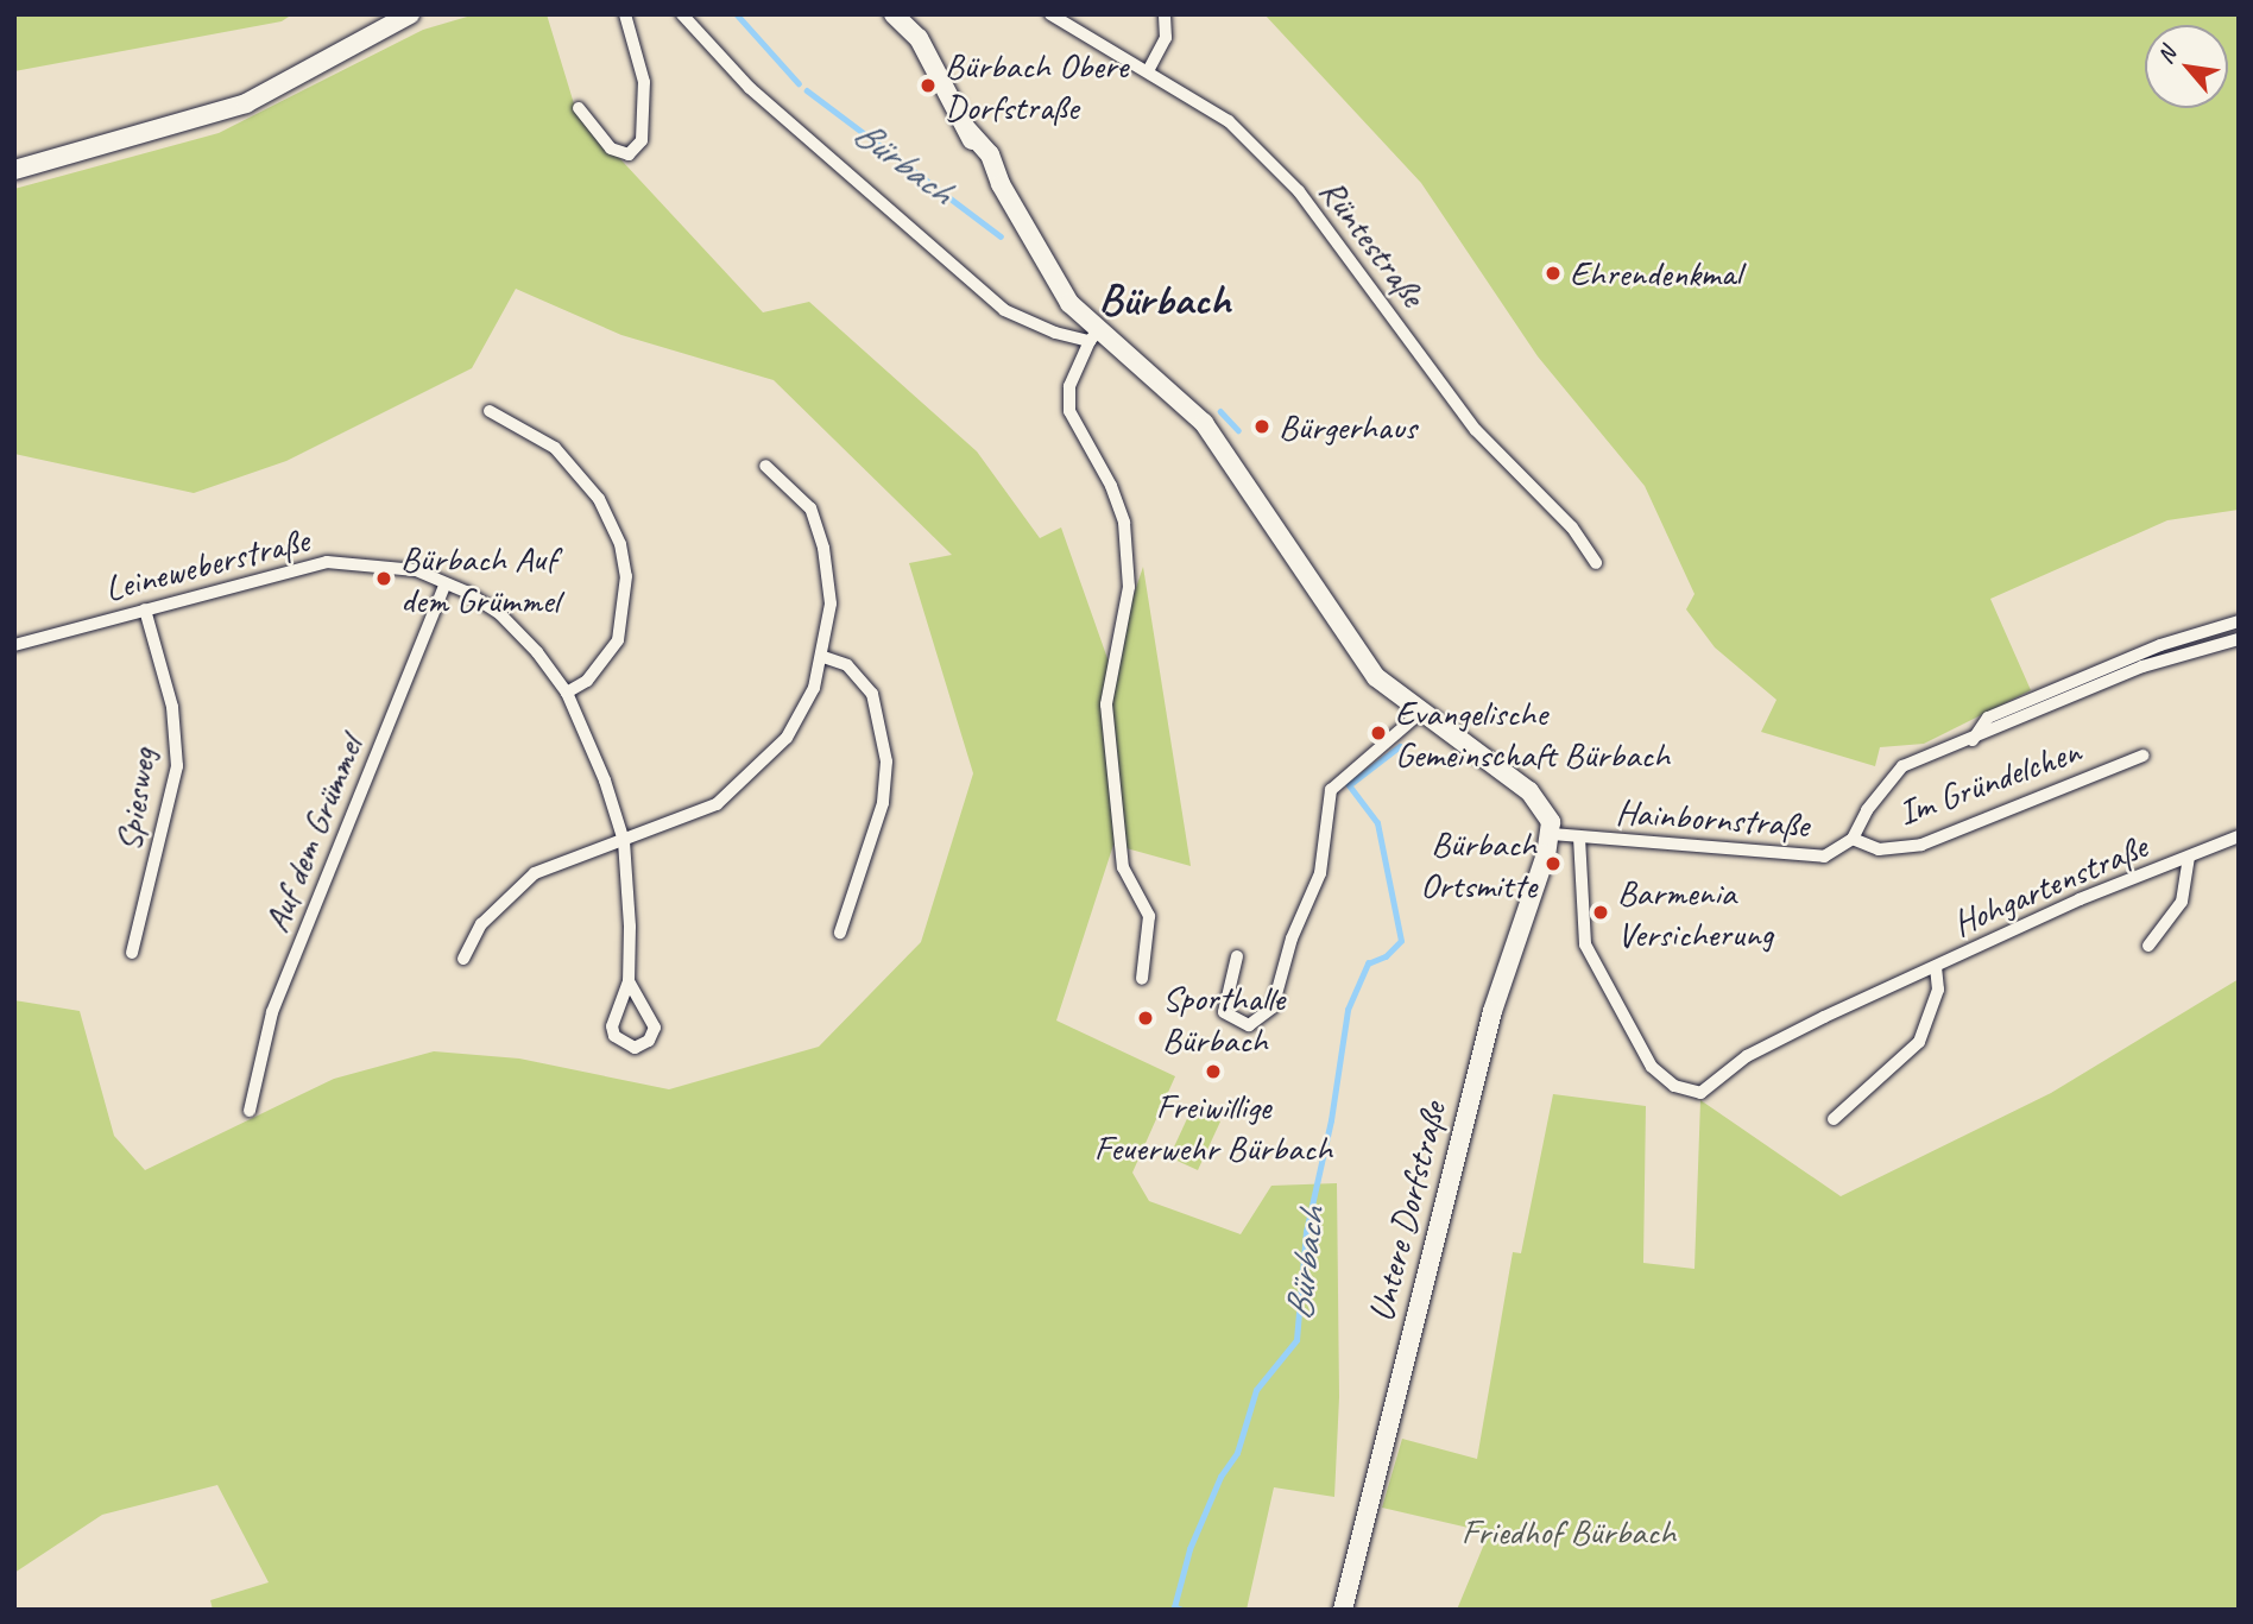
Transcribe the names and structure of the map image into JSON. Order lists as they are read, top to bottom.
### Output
{
  "streets": {
    "street": [
      "Rüntestraße",
      "Leineweberstraße",
      "Im Gründelchen",
      "Spiesweg",
      "Hainbornstraße",
      "Auf dem Grümmel",
      "Hohgartenstraße",
      "Untere Dorfstraße"
    ]
  },
  "crossings": [
    ["Leineweberstraße", "Spiesweg"],
    ["Leineweberstraße", "Auf dem Grümmel"],
    ["Im Gründelchen", "Hainbornstraße"],
    ["Hainbornstraße", "Hohgartenstraße"],
    ["Hainbornstraße", "Untere Dorfstraße"]
  ],
  "districts": ["Bürbach"],
  "water": ["Bürbach"],
  "parks": ["Friedhof Bürbach"],
  "places": [
    "Bürbach Obere Dorfstraße",
    "Ehrendenkmal",
    "Bürgerhaus",
    "Bürbach Auf dem Grümmel",
    "Evangelische Gemeinschaft Bürbach",
    "Bürbach Ortsmitte",
    "Barmenia Versicherung",
    "Sporthalle Bürbach",
    "Freiwillige Feuerwehr Bürbach"
  ],
  "north": "top left"
}
